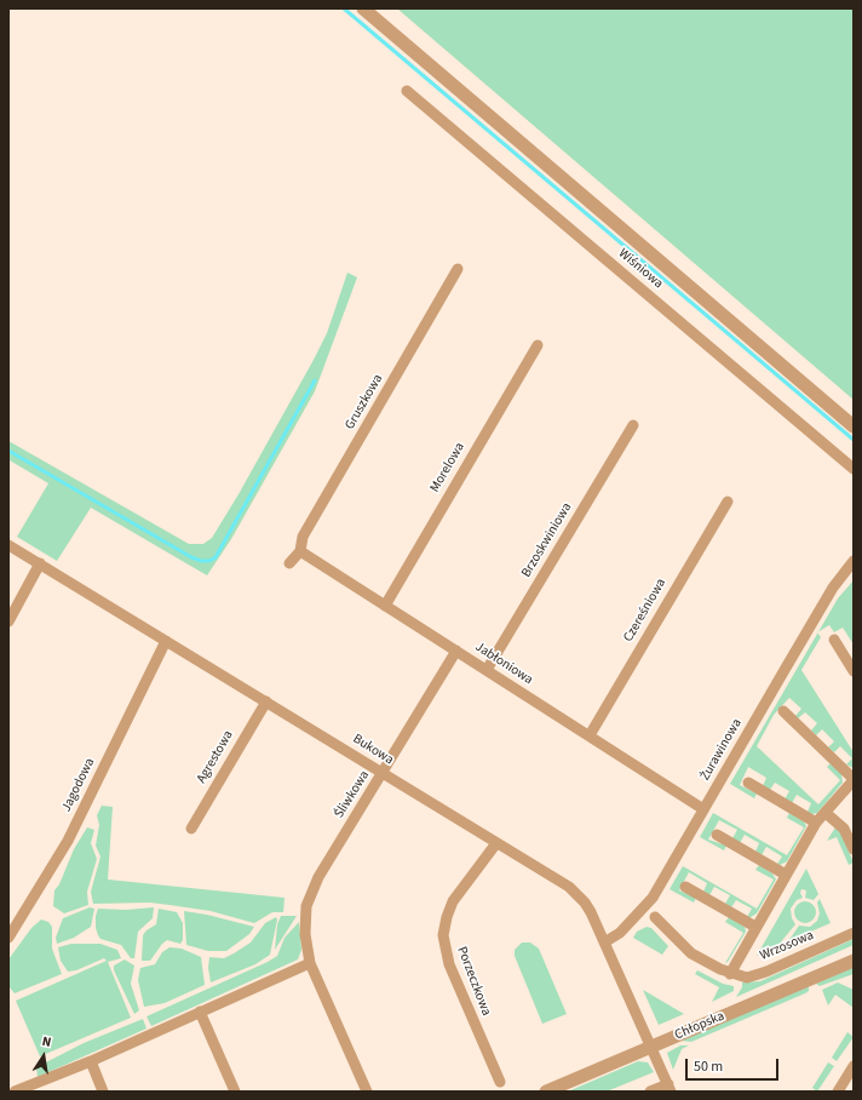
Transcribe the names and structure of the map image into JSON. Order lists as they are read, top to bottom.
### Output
{
  "streets": {
    "street": [
      "Wiśniowa",
      "Gruszkowa",
      "Morelowa",
      "Brzoskwiniowa",
      "Czereśniowa",
      "Jabłoniowa",
      "Bukowa",
      "Żurawinowa",
      "Agrestowa",
      "Jagodowa",
      "Śliwkowa",
      "Wrzosowa",
      "Porzeczkowa",
      "Chłopska"
    ]
  },
  "crossings": [
    ["Gruszkowa", "Jabłoniowa"],
    ["Morelowa", "Jabłoniowa"],
    ["Brzoskwiniowa", "Jabłoniowa"],
    ["Czereśniowa", "Jabłoniowa"],
    ["Jabłoniowa", "Żurawinowa"],
    ["Jabłoniowa", "Śliwkowa"],
    ["Bukowa", "Żurawinowa"],
    ["Bukowa", "Agrestowa"],
    ["Bukowa", "Jagodowa"],
    ["Bukowa", "Śliwkowa"],
    ["Bukowa", "Porzeczkowa"],
    ["Bukowa", "Chłopska"]
  ],
  "scale_bar": "50 m",
  "north": "top"
}
